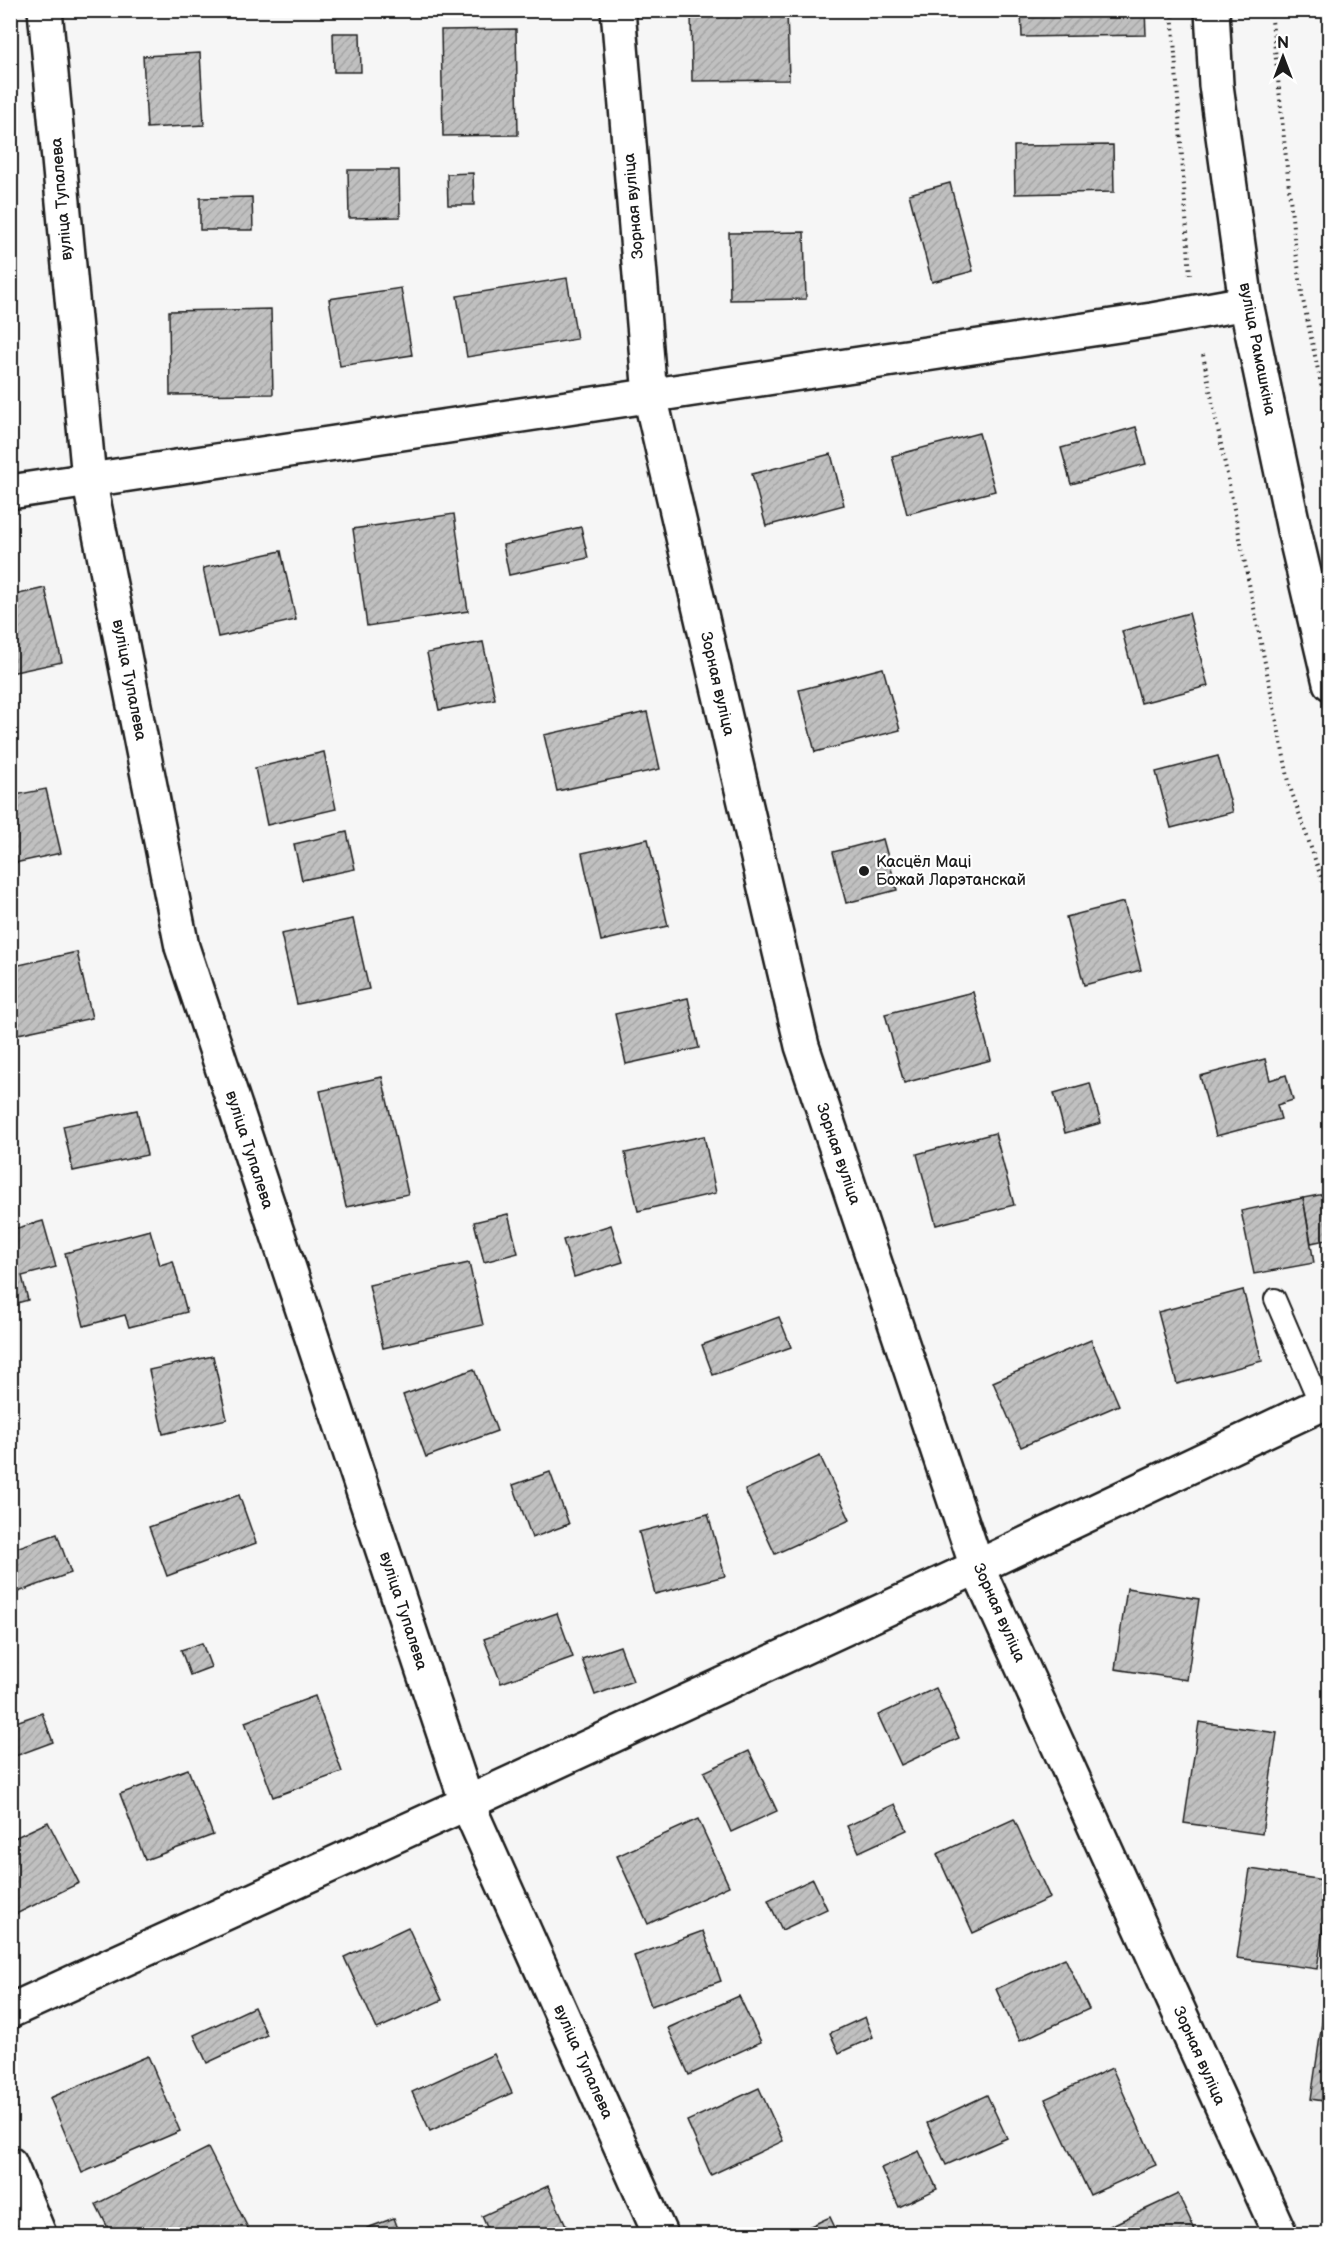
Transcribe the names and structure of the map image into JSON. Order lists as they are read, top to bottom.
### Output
{
  "streets": {
    "street": ["вуліца Тупалева", "Зорная вуліца", "вуліца Рамашкіна"]
  },
  "places": ["Касцёл Маці Божай Ларэтанскай"],
  "north": "top"
}
